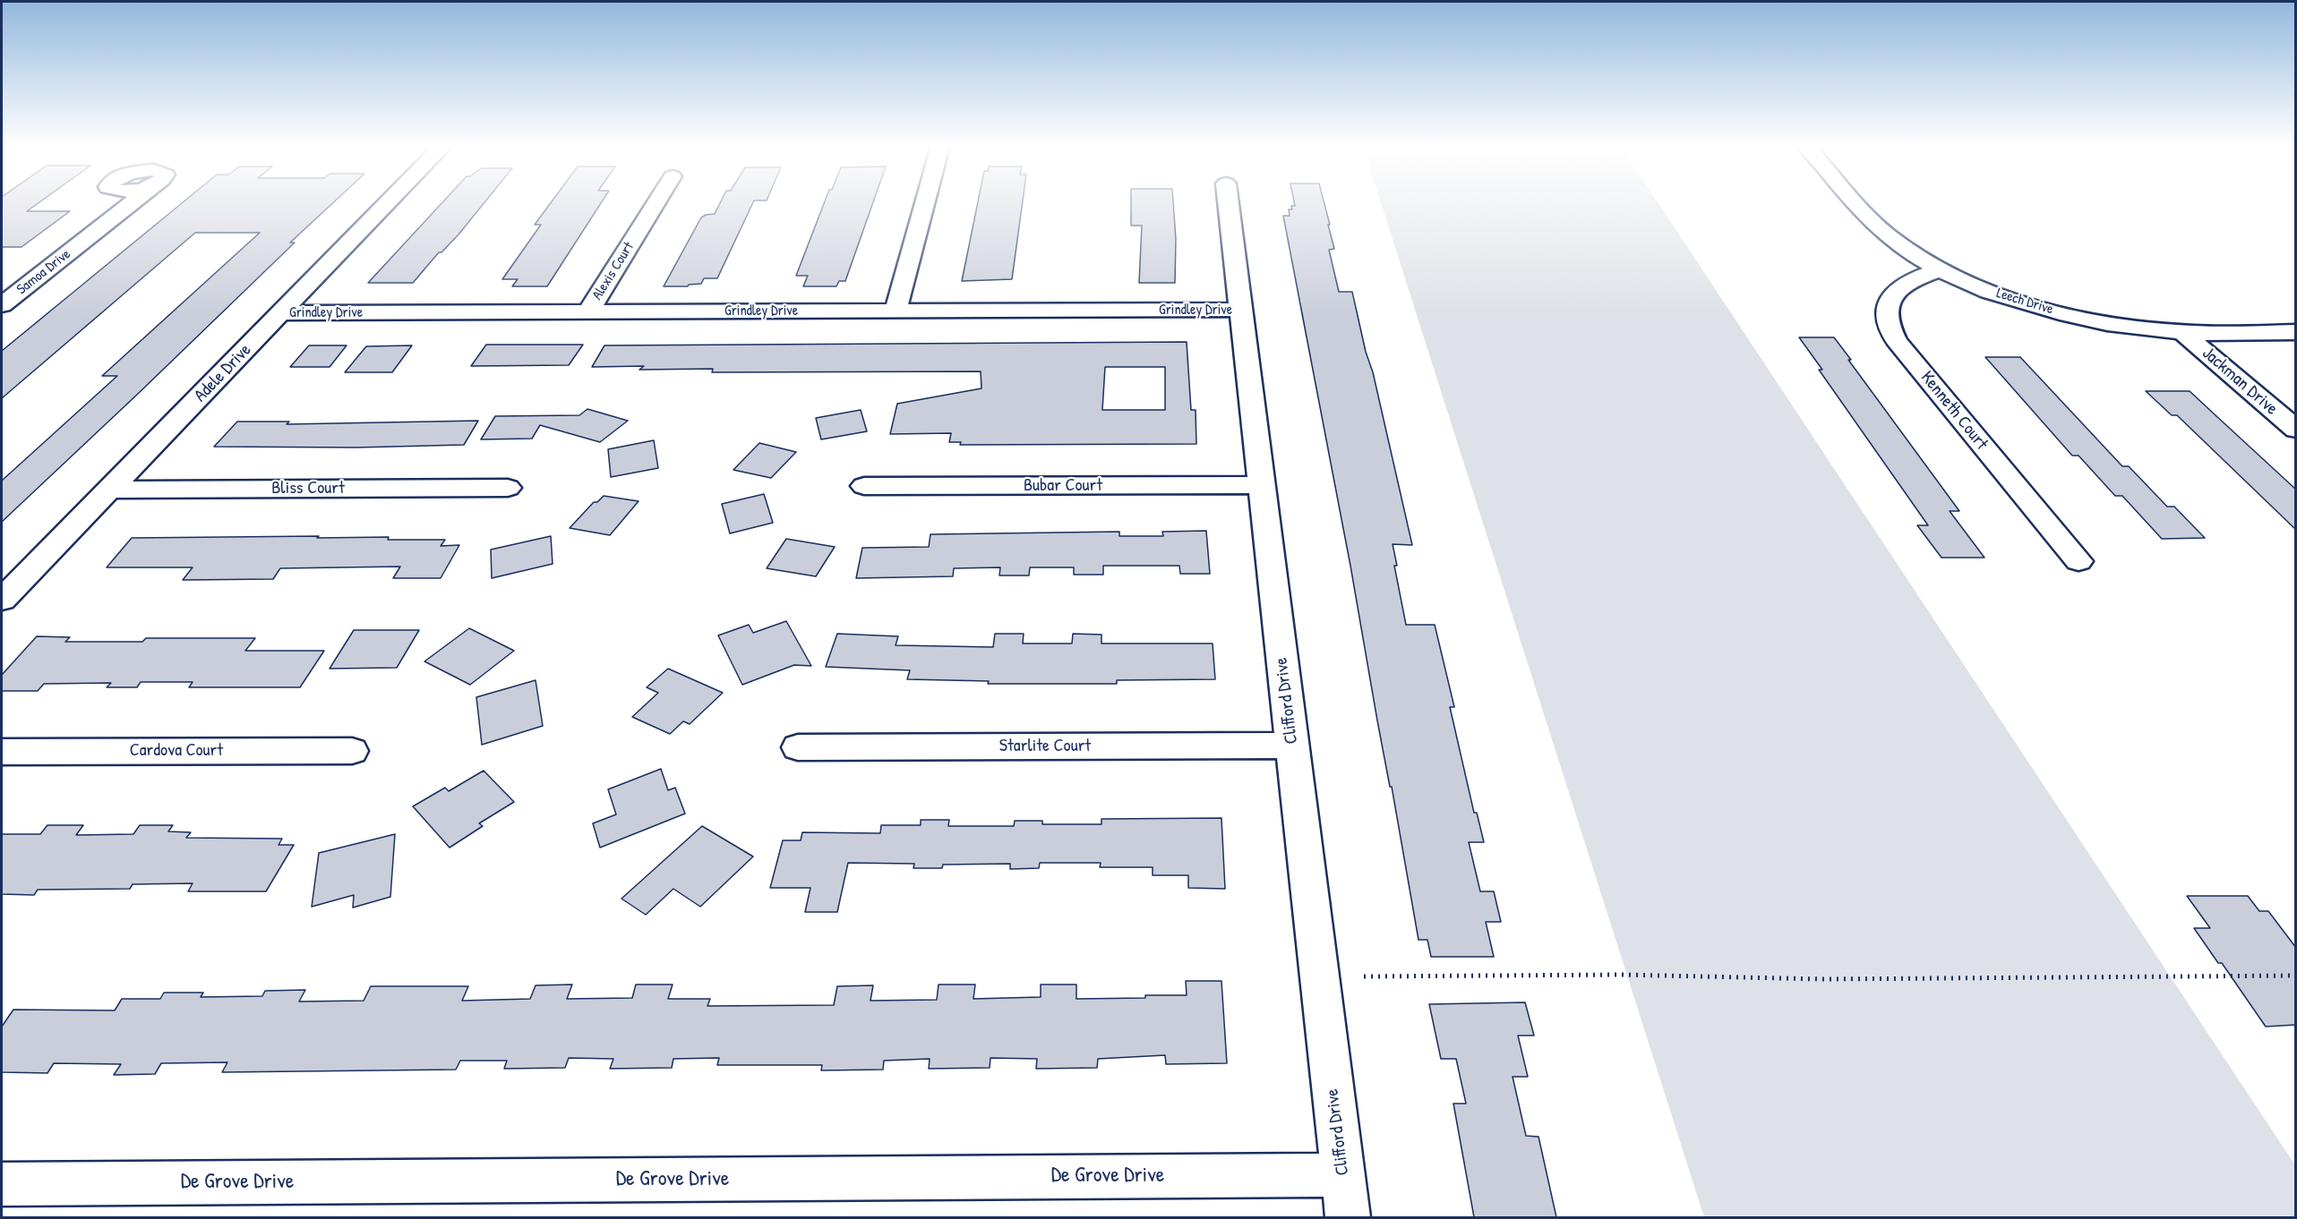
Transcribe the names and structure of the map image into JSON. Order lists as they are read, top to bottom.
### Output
{
  "streets": {
    "street": [
      "Alexis Court",
      "Samoa Drive",
      "Leech Drive",
      "Grindley Drive",
      "Adele Drive",
      "Jackman Drive",
      "Kenneth Court",
      "Bubar Court",
      "Bliss Court",
      "Clifford Drive",
      "Starlite Court",
      "Cardova Court",
      "De Grove Drive"
    ]
  },
  "crossings": [
    ["Alexis Court", "Grindley Drive"],
    ["Leech Drive", "Jackman Drive"],
    ["Leech Drive", "Kenneth Court"],
    ["Grindley Drive", "Adele Drive"],
    ["Grindley Drive", "Clifford Drive"],
    ["Adele Drive", "Bliss Court"],
    ["Bubar Court", "Clifford Drive"],
    ["Clifford Drive", "Starlite Court"],
    ["Clifford Drive", "De Grove Drive"]
  ]
}
